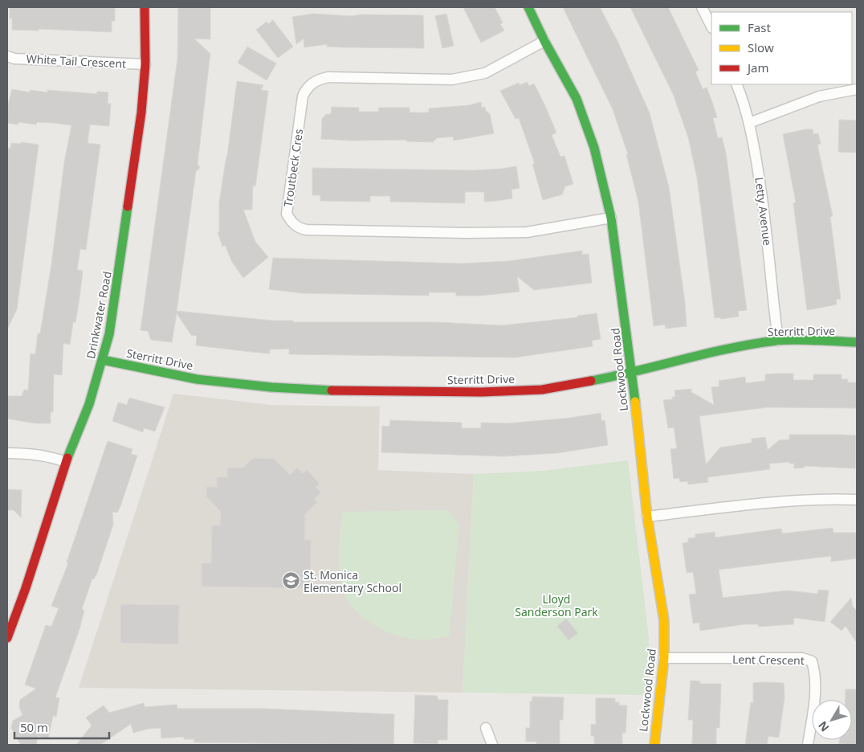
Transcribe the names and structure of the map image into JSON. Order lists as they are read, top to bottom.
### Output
{
  "streets": {
    "street": [
      "White Tail Crescent",
      "Troutbeck Cres",
      "Letty Avenue",
      "Drinkwater Road",
      "Sterritt Drive",
      "Lockwood Road",
      "Lent Crescent"
    ]
  },
  "crossings": [
    ["White Tail Crescent", "Drinkwater Road"],
    ["Troutbeck Cres", "Lockwood Road"],
    ["Letty Avenue", "Sterritt Drive"],
    ["Drinkwater Road", "Sterritt Drive"],
    ["Sterritt Drive", "Lockwood Road"],
    ["Lockwood Road", "Lent Crescent"]
  ],
  "parks": ["Lloyd Sanderson Park"],
  "places": {
    "school or university": ["St. Monica Elementary School"]
  },
  "legend": ["Fast", "Slow", "Jam"],
  "scale_bar": "50 m",
  "north": "bottom left"
}
